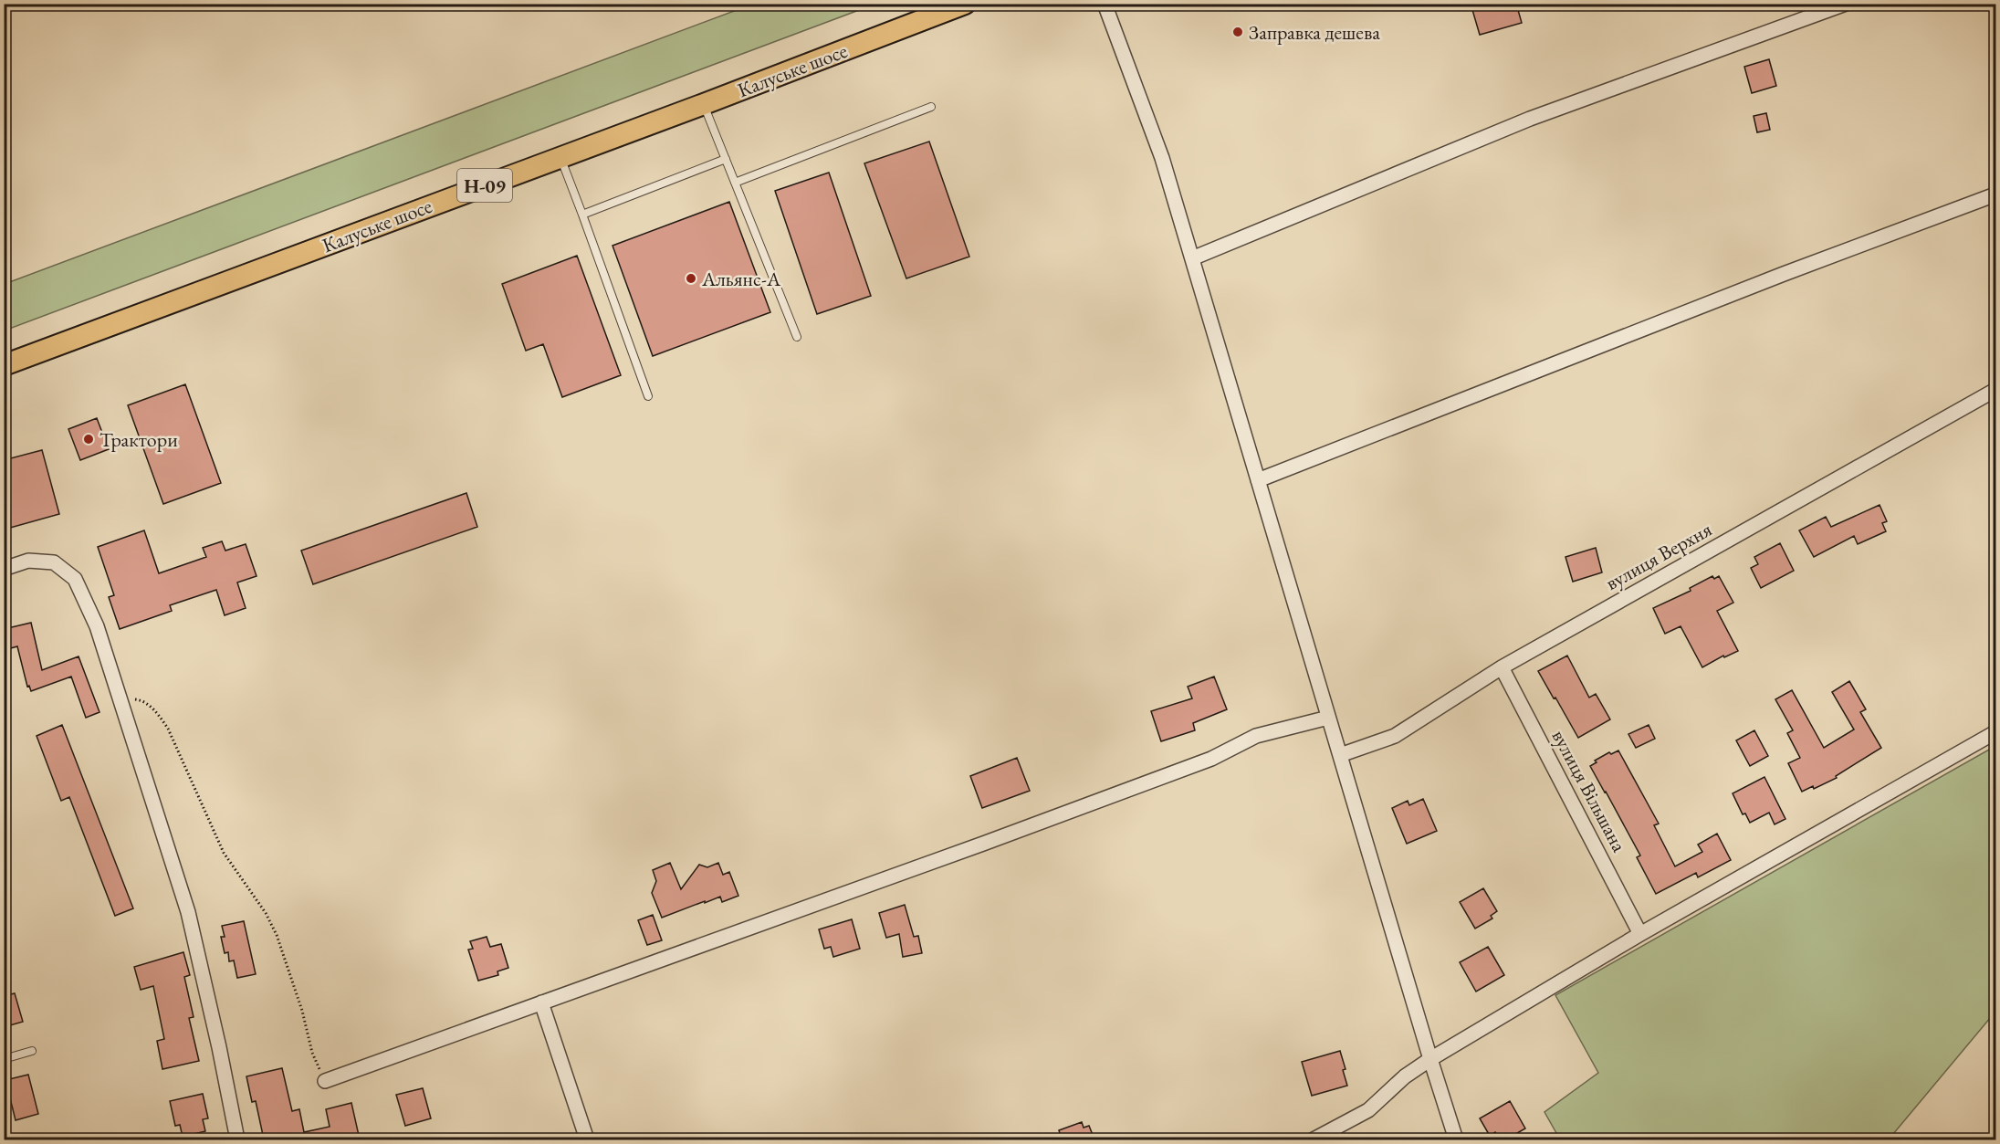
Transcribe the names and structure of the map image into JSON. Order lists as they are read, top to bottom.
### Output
{
  "streets": {
    "main road": ["Калуське шосе", "Н-09"],
    "street": ["вулиця Верхня", "вулиця Вільшана"]
  },
  "crossings": [
    ["вулиця Верхня", "вулиця Вільшана"]
  ],
  "places": ["Заправка дешева", "Альянс-А", "Трактори"]
}
